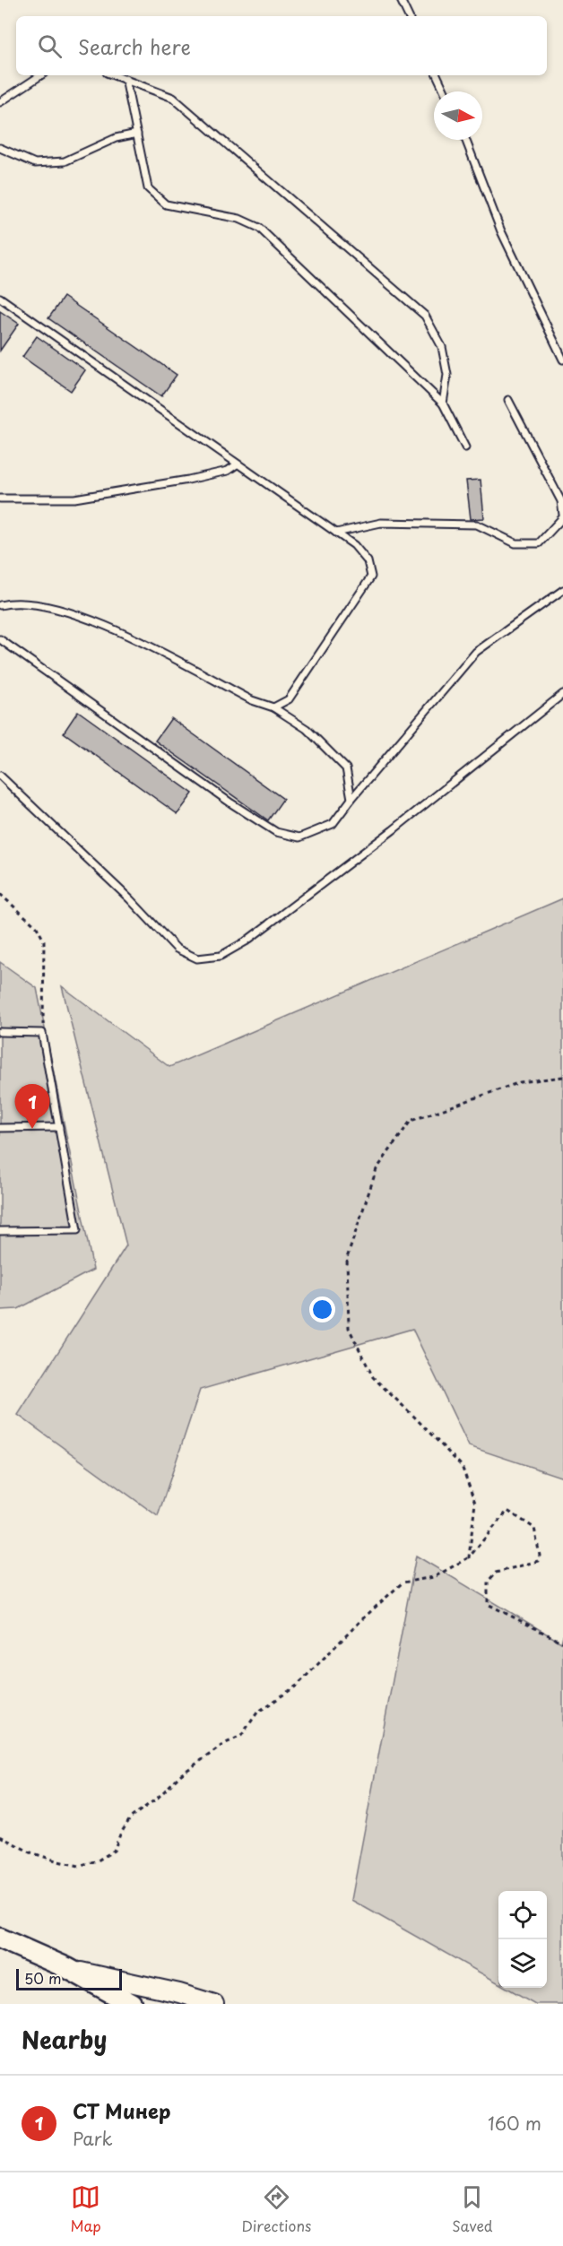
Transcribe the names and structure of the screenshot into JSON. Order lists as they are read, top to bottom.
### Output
{
  "scale_bar": "50 m",
  "north": "right",
  "page": {
    "search": "Search here",
    "pins": "1",
    "scale": "50 m",
    "heading": "Nearby",
    "list": [
      {
        "mark": "1",
        "name": "СТ Минер",
        "note": "Park",
        "value": "160 m"
      }
    ],
    "nav": ["Map", "Directions", "Saved"]
  }
}
